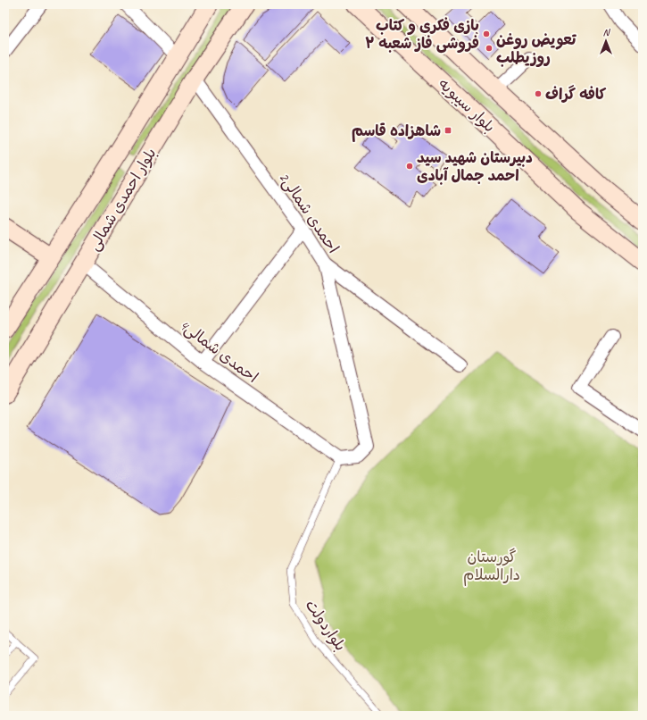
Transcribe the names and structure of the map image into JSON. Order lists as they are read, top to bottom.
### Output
{
  "streets": {
    "main road": ["بلوار سیبویه", "بلوار احمدی شمالی"],
    "street": ["2احمدی شمالی", "4احمدی شمالی"],
    "lane": ["بلواردولت"]
  },
  "crossings": [
    ["بلوار احمدی شمالی", "2احمدی شمالی"],
    ["بلوار احمدی شمالی", "4احمدی شمالی"],
    ["2احمدی شمالی", "4احمدی شمالی"],
    ["2احمدی شمالی", "بلواردولت"],
    ["4احمدی شمالی", "بلواردولت"]
  ],
  "parks": ["گورستان دارالسلام"],
  "places": {
    "other": [
      "بازی فکری و کتاب فروشی فاز شعبه ۲",
      "تعویض روغن روزیطلب",
      "کافه گراف",
      "دبیرستان شهید سید احمد جمال آبادی"
    ],
    "transit": ["شاهزاده قاسم"]
  },
  "north": "top"
}
